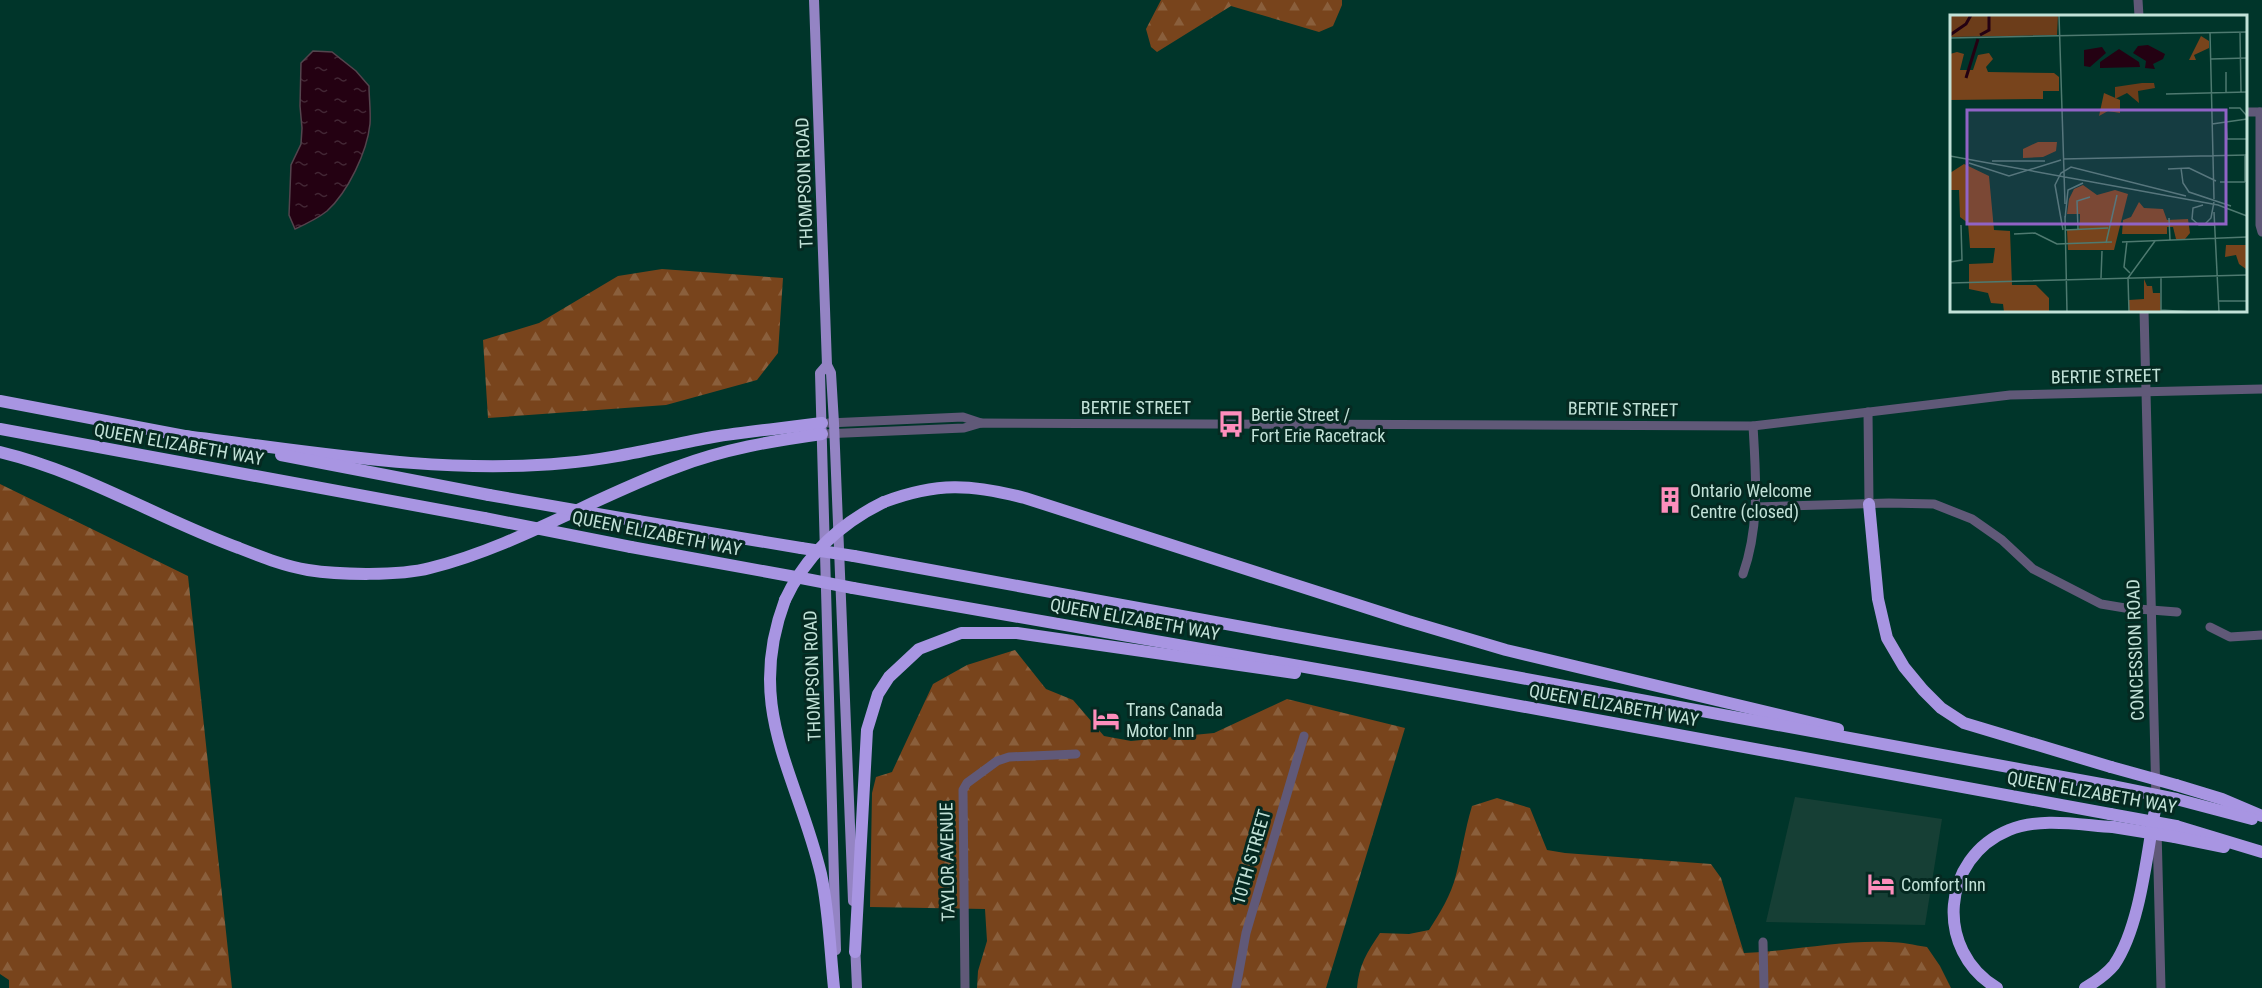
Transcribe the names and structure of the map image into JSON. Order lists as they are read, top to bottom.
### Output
{
  "streets": {
    "highway": ["QUEEN ELIZABETH WAY"],
    "main road": ["THOMPSON ROAD"],
    "street": [
      "BERTIE STREET",
      "CONCESSION ROAD",
      "10TH STREET",
      "TAYLOR AVENUE"
    ]
  },
  "crossings": [
    ["THOMPSON ROAD", "BERTIE STREET"],
    ["BERTIE STREET", "CONCESSION ROAD"]
  ],
  "places": {
    "bus stop": ["Bertie Street / Fort Erie Racetrack"],
    "building": ["Ontario Welcome Centre (closed)"],
    "hotel": ["Trans Canada Motor Inn", "Comfort Inn"]
  }
}
